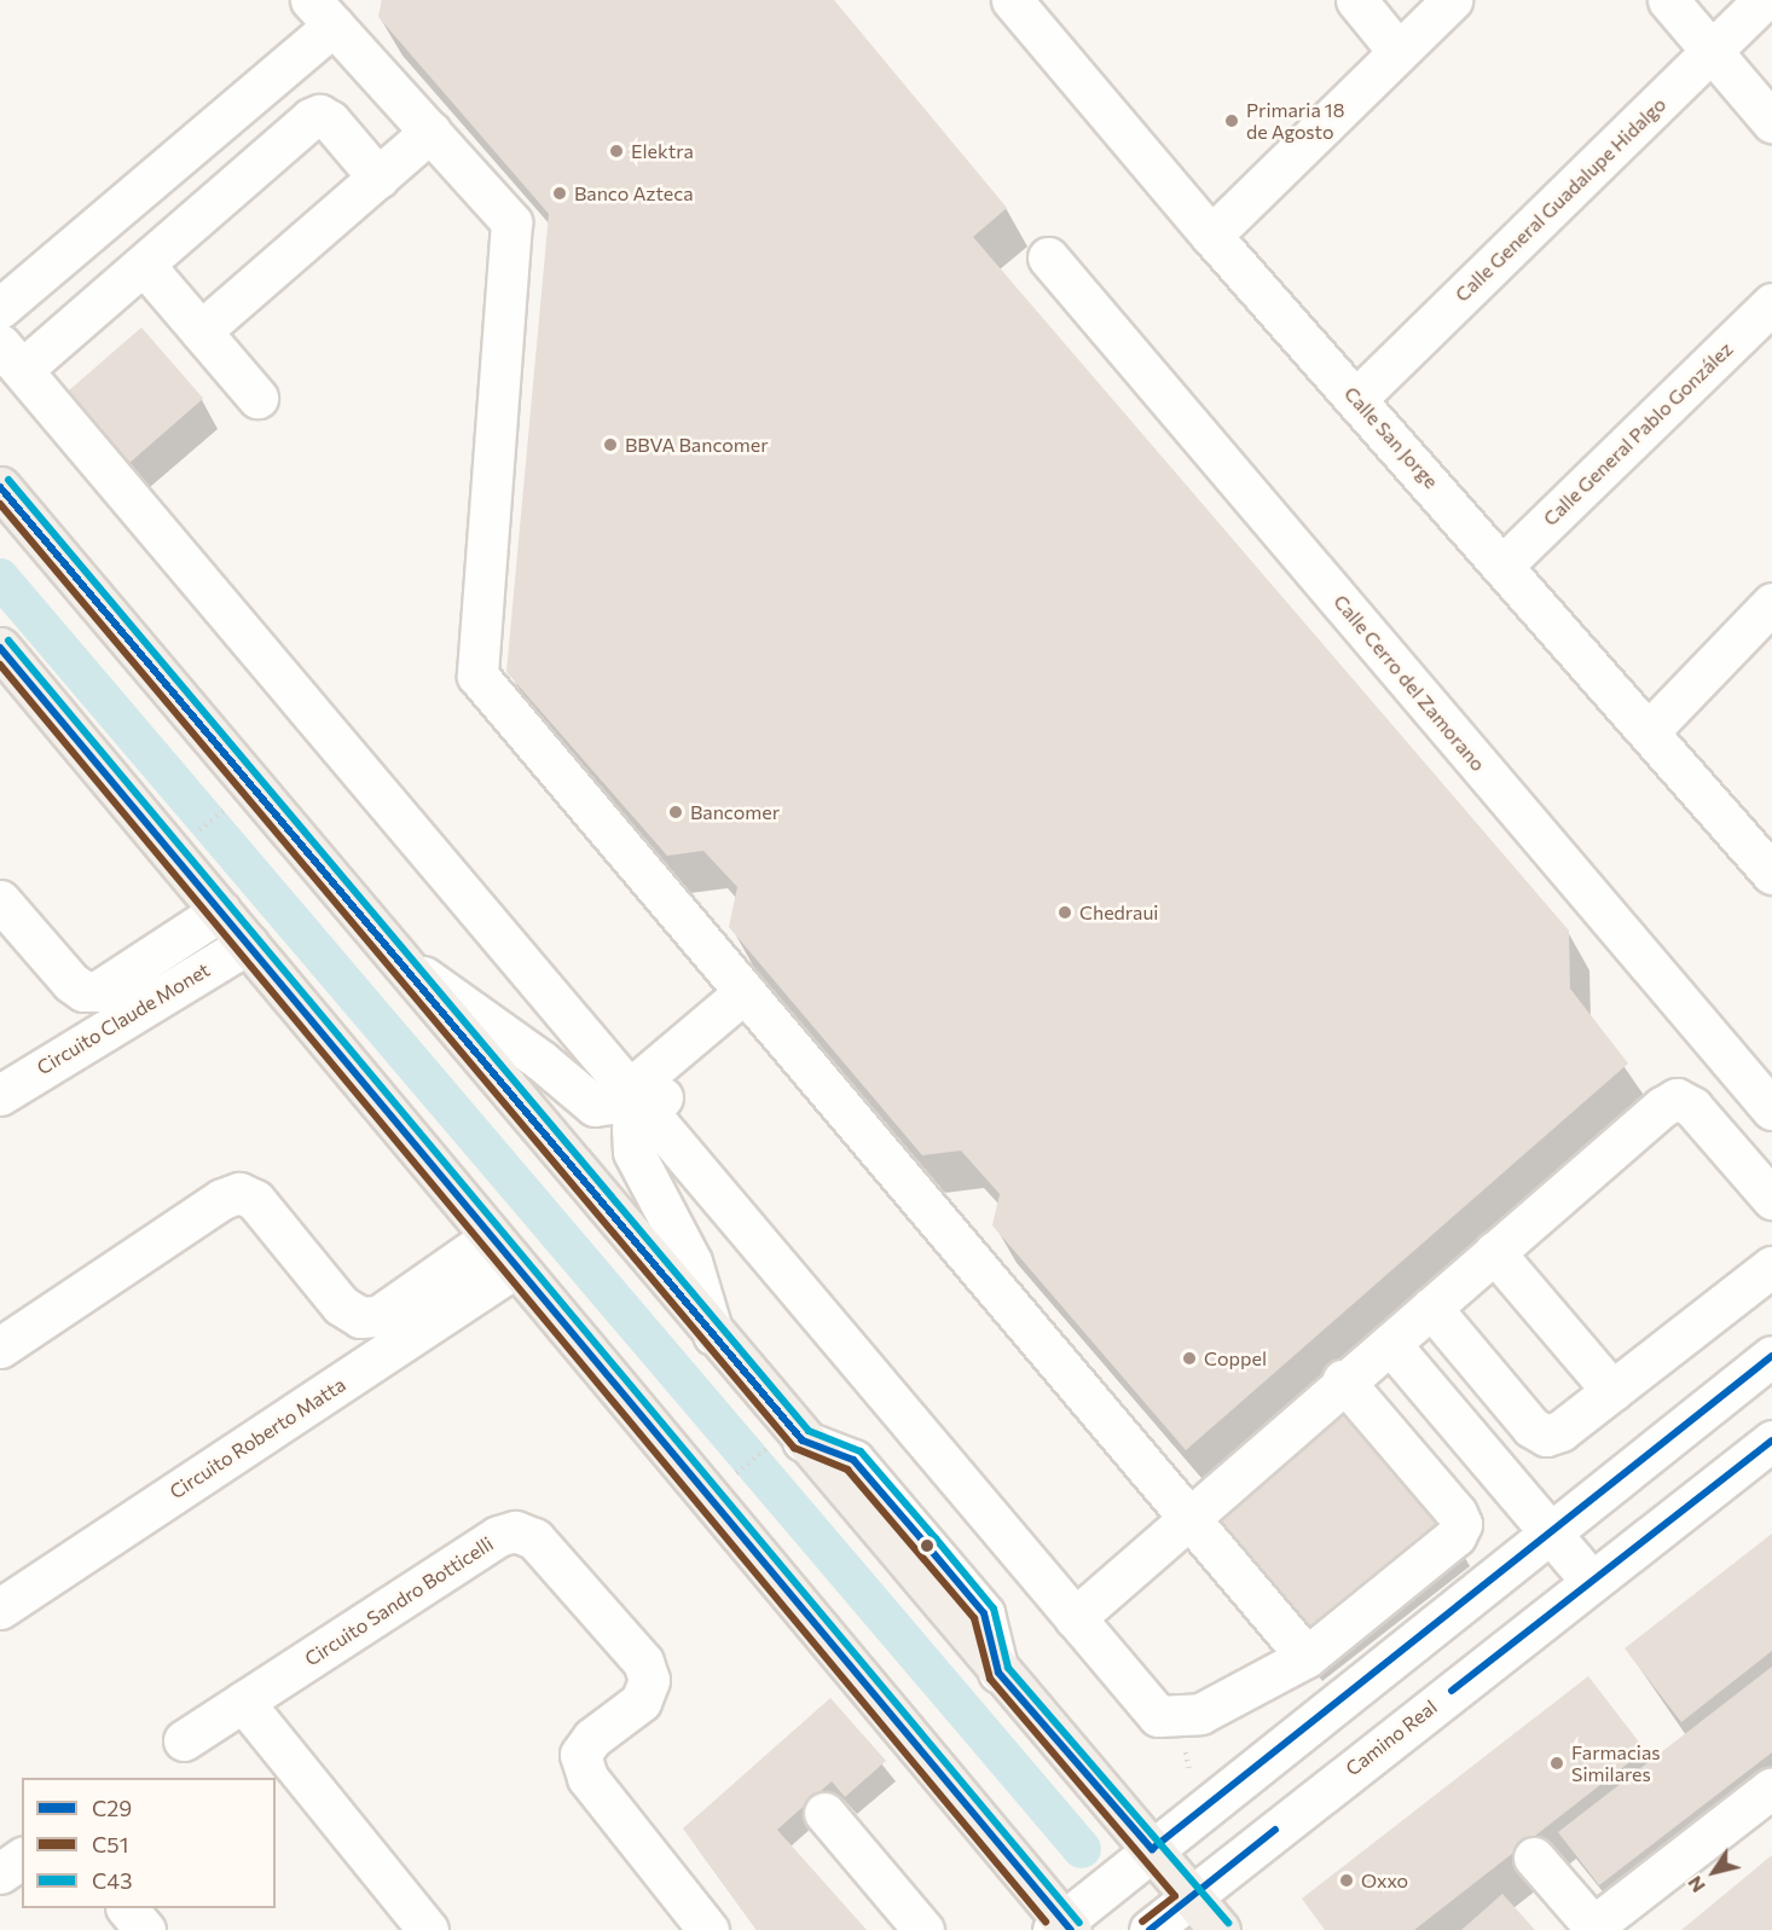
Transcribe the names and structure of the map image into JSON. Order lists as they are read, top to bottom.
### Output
{
  "streets": {
    "street": [
      "Calle General Guadalupe Hidalgo",
      "Calle General Pablo González",
      "Calle San Jorge",
      "Calle Cerro del Zamorano",
      "Circuito Claude Monet",
      "Circuito Roberto Matta",
      "Circuito Sandro Botticelli",
      "Camino Real"
    ]
  },
  "crossings": [
    ["Calle General Guadalupe Hidalgo", "Calle San Jorge"],
    ["Calle General Pablo González", "Calle San Jorge"]
  ],
  "places": [
    "Primaria 18 de Agosto",
    "Elektra",
    "Banco Azteca",
    "BBVA Bancomer",
    "Bancomer",
    "Chedraui",
    "Coppel",
    "Farmacias Similares",
    "Oxxo"
  ],
  "lines": ["transit line C43", "transit line C29", "transit line C51"],
  "legend": ["C29", "C51", "C43"],
  "north": "bottom left"
}
